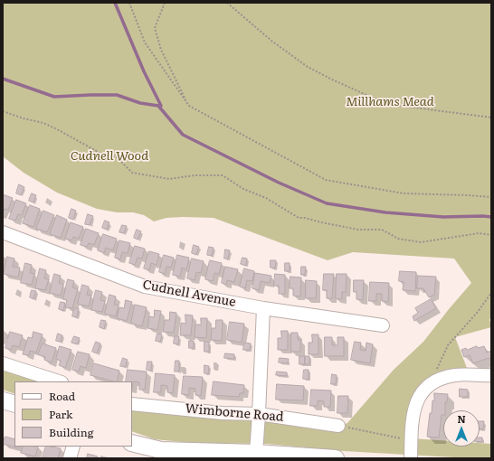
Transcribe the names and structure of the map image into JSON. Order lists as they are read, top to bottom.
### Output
{
  "streets": {
    "street": ["Cudnell Avenue", "Wimborne Road"]
  },
  "parks": ["Millhams Mead", "Cudnell Wood"],
  "legend": ["Road", "Park", "Building"],
  "north": "top"
}
